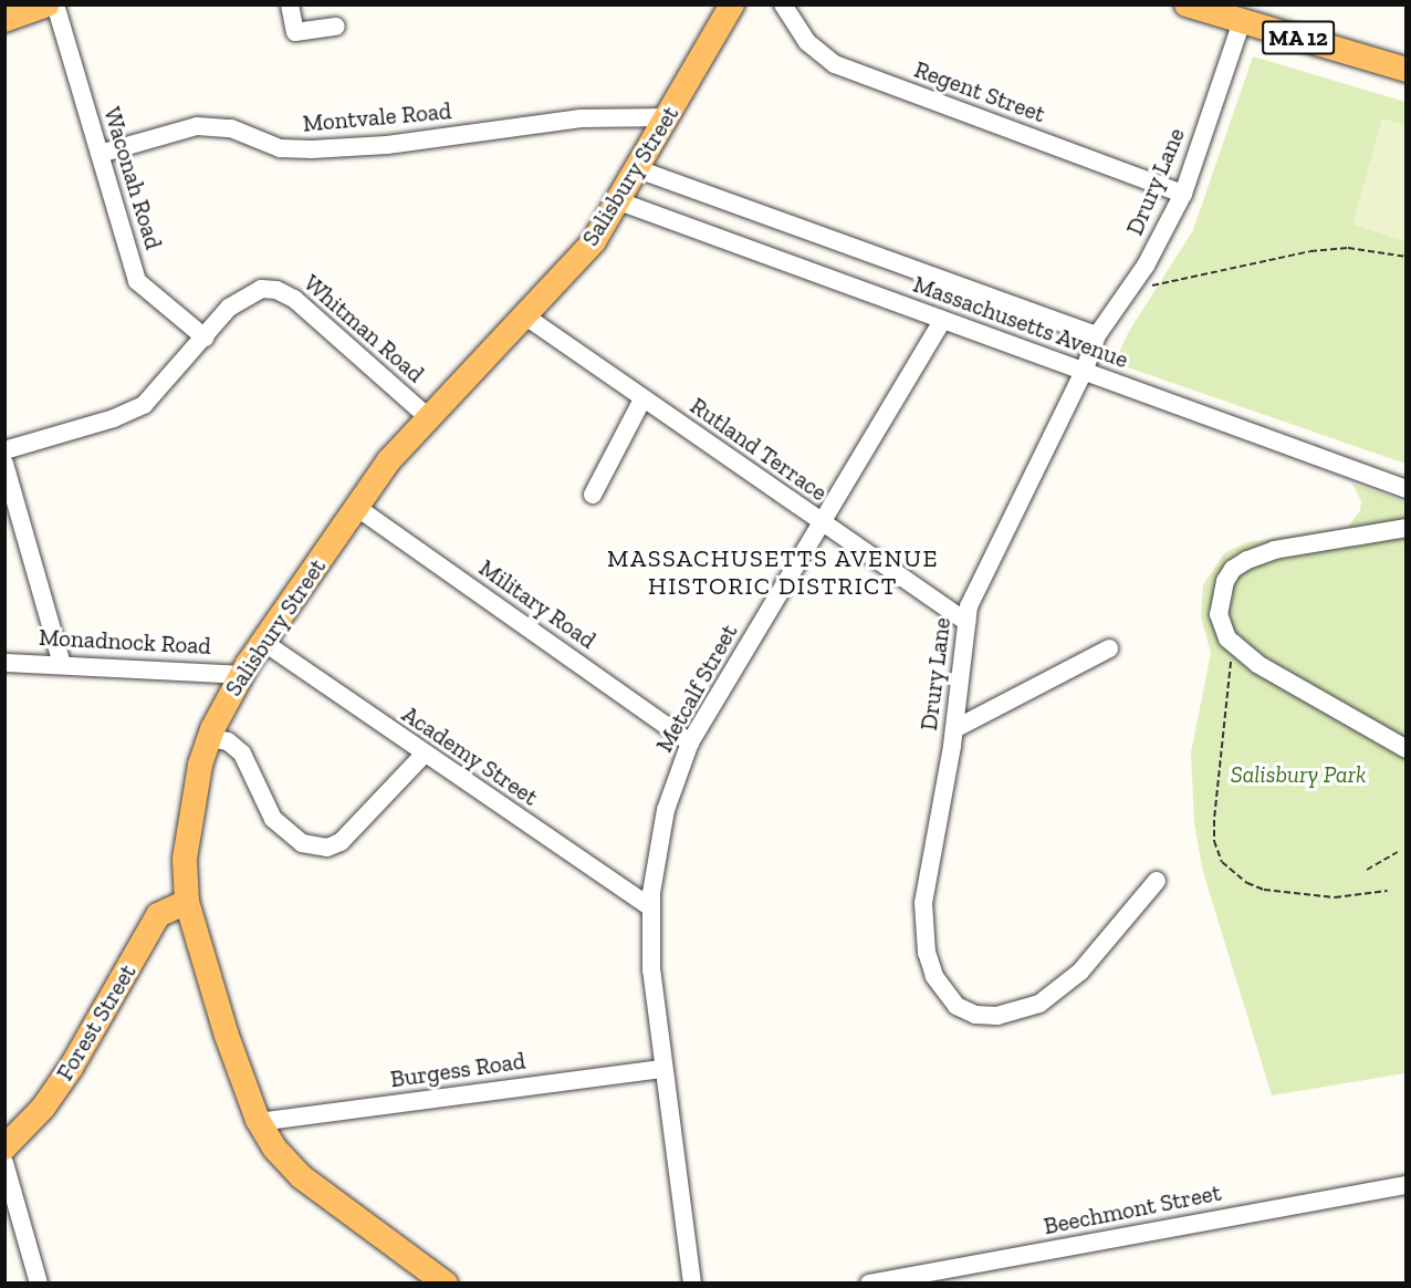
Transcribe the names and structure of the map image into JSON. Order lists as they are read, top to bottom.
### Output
{
  "streets": {
    "main road": ["MA 12", "Salisbury Street", "Forest Street"],
    "street": [
      "Regent Street",
      "Montvale Road",
      "Waconah Road",
      "Drury Lane",
      "Massachusetts Avenue",
      "Whitman Road",
      "Rutland Terrace",
      "Military Road",
      "Monadnock Road",
      "Metcalf Street",
      "Academy Street",
      "Burgess Road",
      "Beechmont Street"
    ]
  },
  "crossings": [
    ["MA 12", "Drury Lane"],
    ["Regent Street", "Drury Lane"],
    ["Montvale Road", "Salisbury Street"],
    ["Montvale Road", "Waconah Road"],
    ["Salisbury Street", "Massachusetts Avenue"],
    ["Salisbury Street", "Whitman Road"],
    ["Salisbury Street", "Rutland Terrace"],
    ["Salisbury Street", "Military Road"],
    ["Salisbury Street", "Monadnock Road"],
    ["Salisbury Street", "Academy Street"],
    ["Salisbury Street", "Forest Street"],
    ["Salisbury Street", "Burgess Road"],
    ["Waconah Road", "Whitman Road"],
    ["Drury Lane", "Massachusetts Avenue"],
    ["Drury Lane", "Rutland Terrace"],
    ["Massachusetts Avenue", "Metcalf Street"],
    ["Rutland Terrace", "Metcalf Street"],
    ["Military Road", "Metcalf Street"],
    ["Metcalf Street", "Academy Street"],
    ["Metcalf Street", "Burgess Road"]
  ],
  "districts": ["MASSACHUSETTS AVENUE HISTORIC DISTRICT"],
  "parks": ["Salisbury Park"]
}
